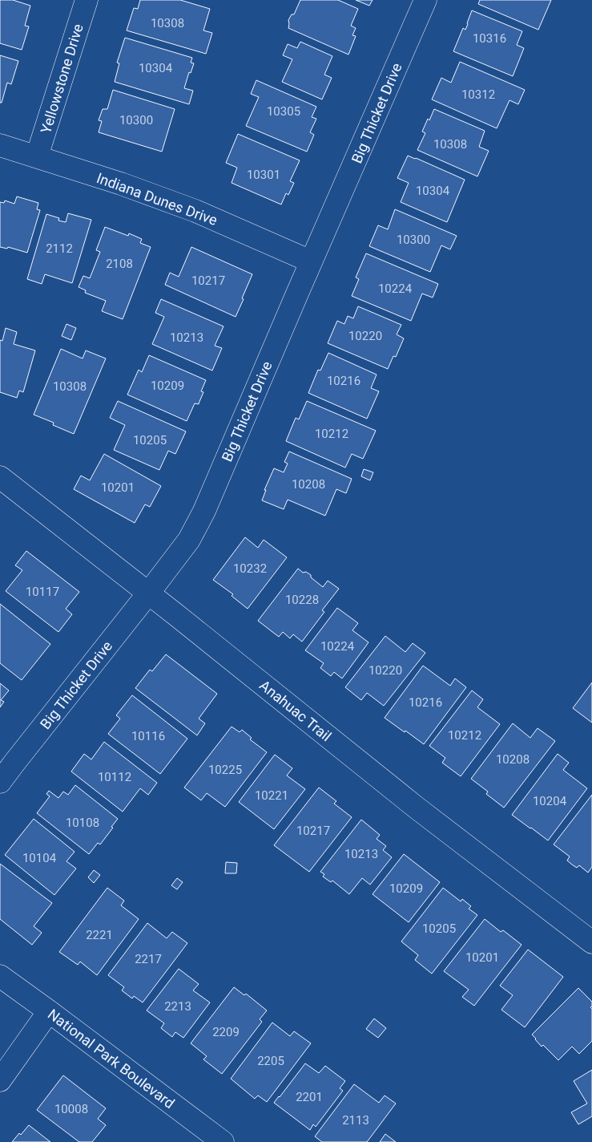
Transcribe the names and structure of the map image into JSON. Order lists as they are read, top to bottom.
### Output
{
  "streets": {
    "street": [
      "Yellowstone Drive",
      "Big Thicket Drive",
      "Indiana Dunes Drive",
      "Anahuac Trail",
      "National Park Boulevard"
    ]
  },
  "crossings": [
    ["Yellowstone Drive", "Indiana Dunes Drive"],
    ["Big Thicket Drive", "Indiana Dunes Drive"],
    ["Big Thicket Drive", "Anahuac Trail"]
  ],
  "house_numbers": [
    "10308",
    "10316",
    "10304",
    "10312",
    "10305",
    "10300",
    "10308",
    "10301",
    "10304",
    "10300",
    "2112",
    "2108",
    "10217",
    "10224",
    "10220",
    "10213",
    "10216",
    "10209",
    "10308",
    "10212",
    "10205",
    "10208",
    "10201",
    "10232",
    "10117",
    "10228",
    "10224",
    "10220",
    "10216",
    "10212",
    "10116",
    "10208",
    "10225",
    "10112",
    "10221",
    "10204",
    "10108",
    "10217",
    "10213",
    "10104",
    "10209",
    "10205",
    "2221",
    "10201",
    "2217",
    "2213",
    "2209",
    "2205",
    "2201",
    "10008",
    "2113"
  ]
}
